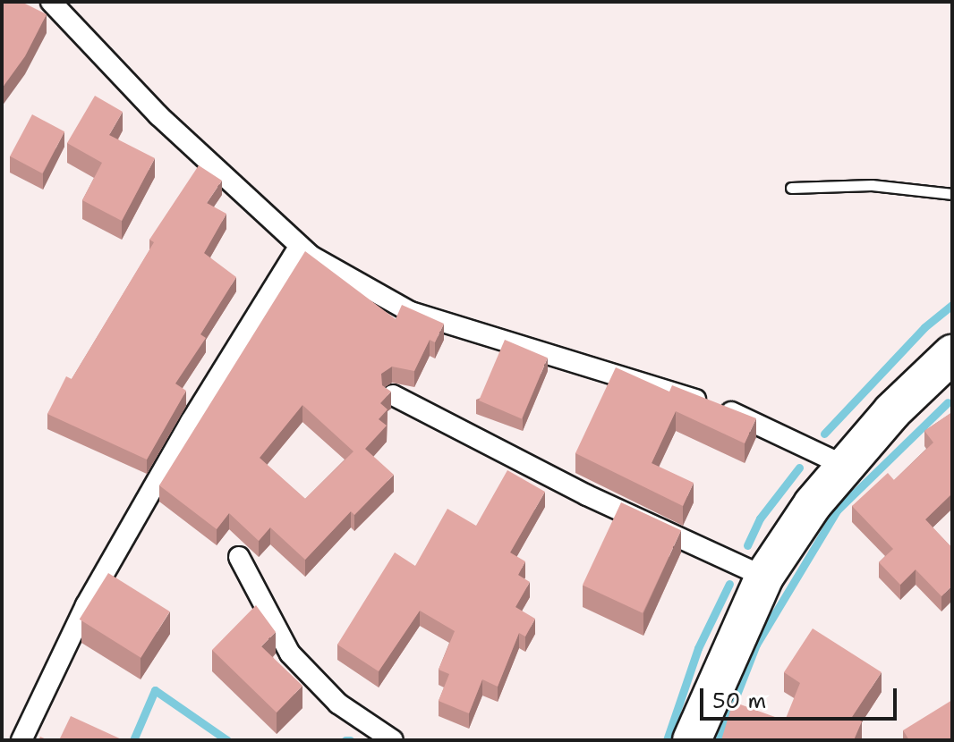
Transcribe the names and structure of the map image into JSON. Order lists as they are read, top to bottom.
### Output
{
  "scale_bar": "50 m"
}
